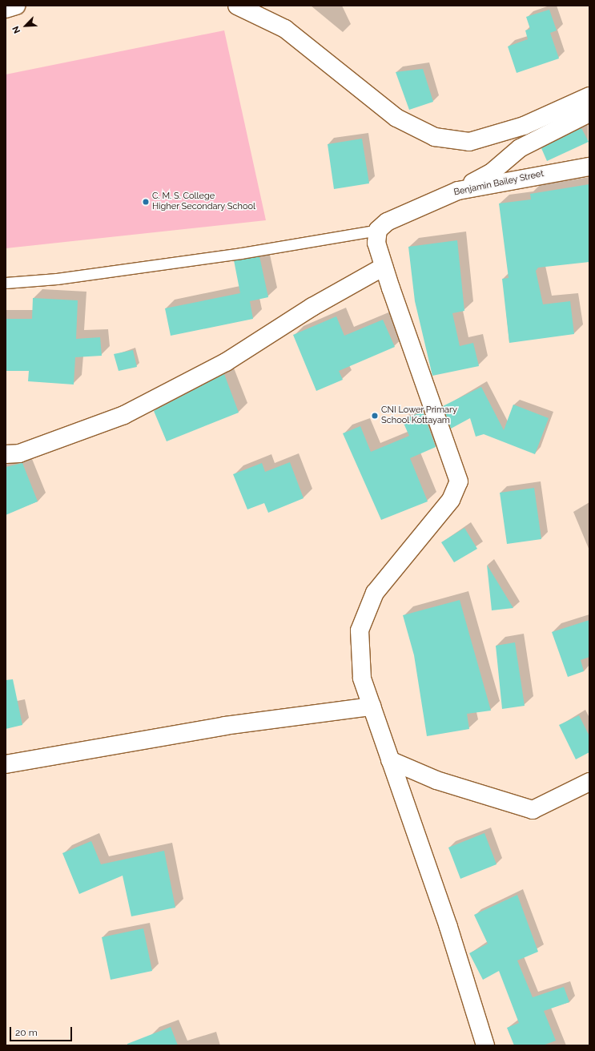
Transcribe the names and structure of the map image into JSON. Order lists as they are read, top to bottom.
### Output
{
  "streets": {
    "street": ["Benjamin Bailey Street"]
  },
  "places": ["C. M. S. College Higher Secondary School", "CNI Lower Primary School Kottayam"],
  "scale_bar": "20 m",
  "north": "bottom left"
}
